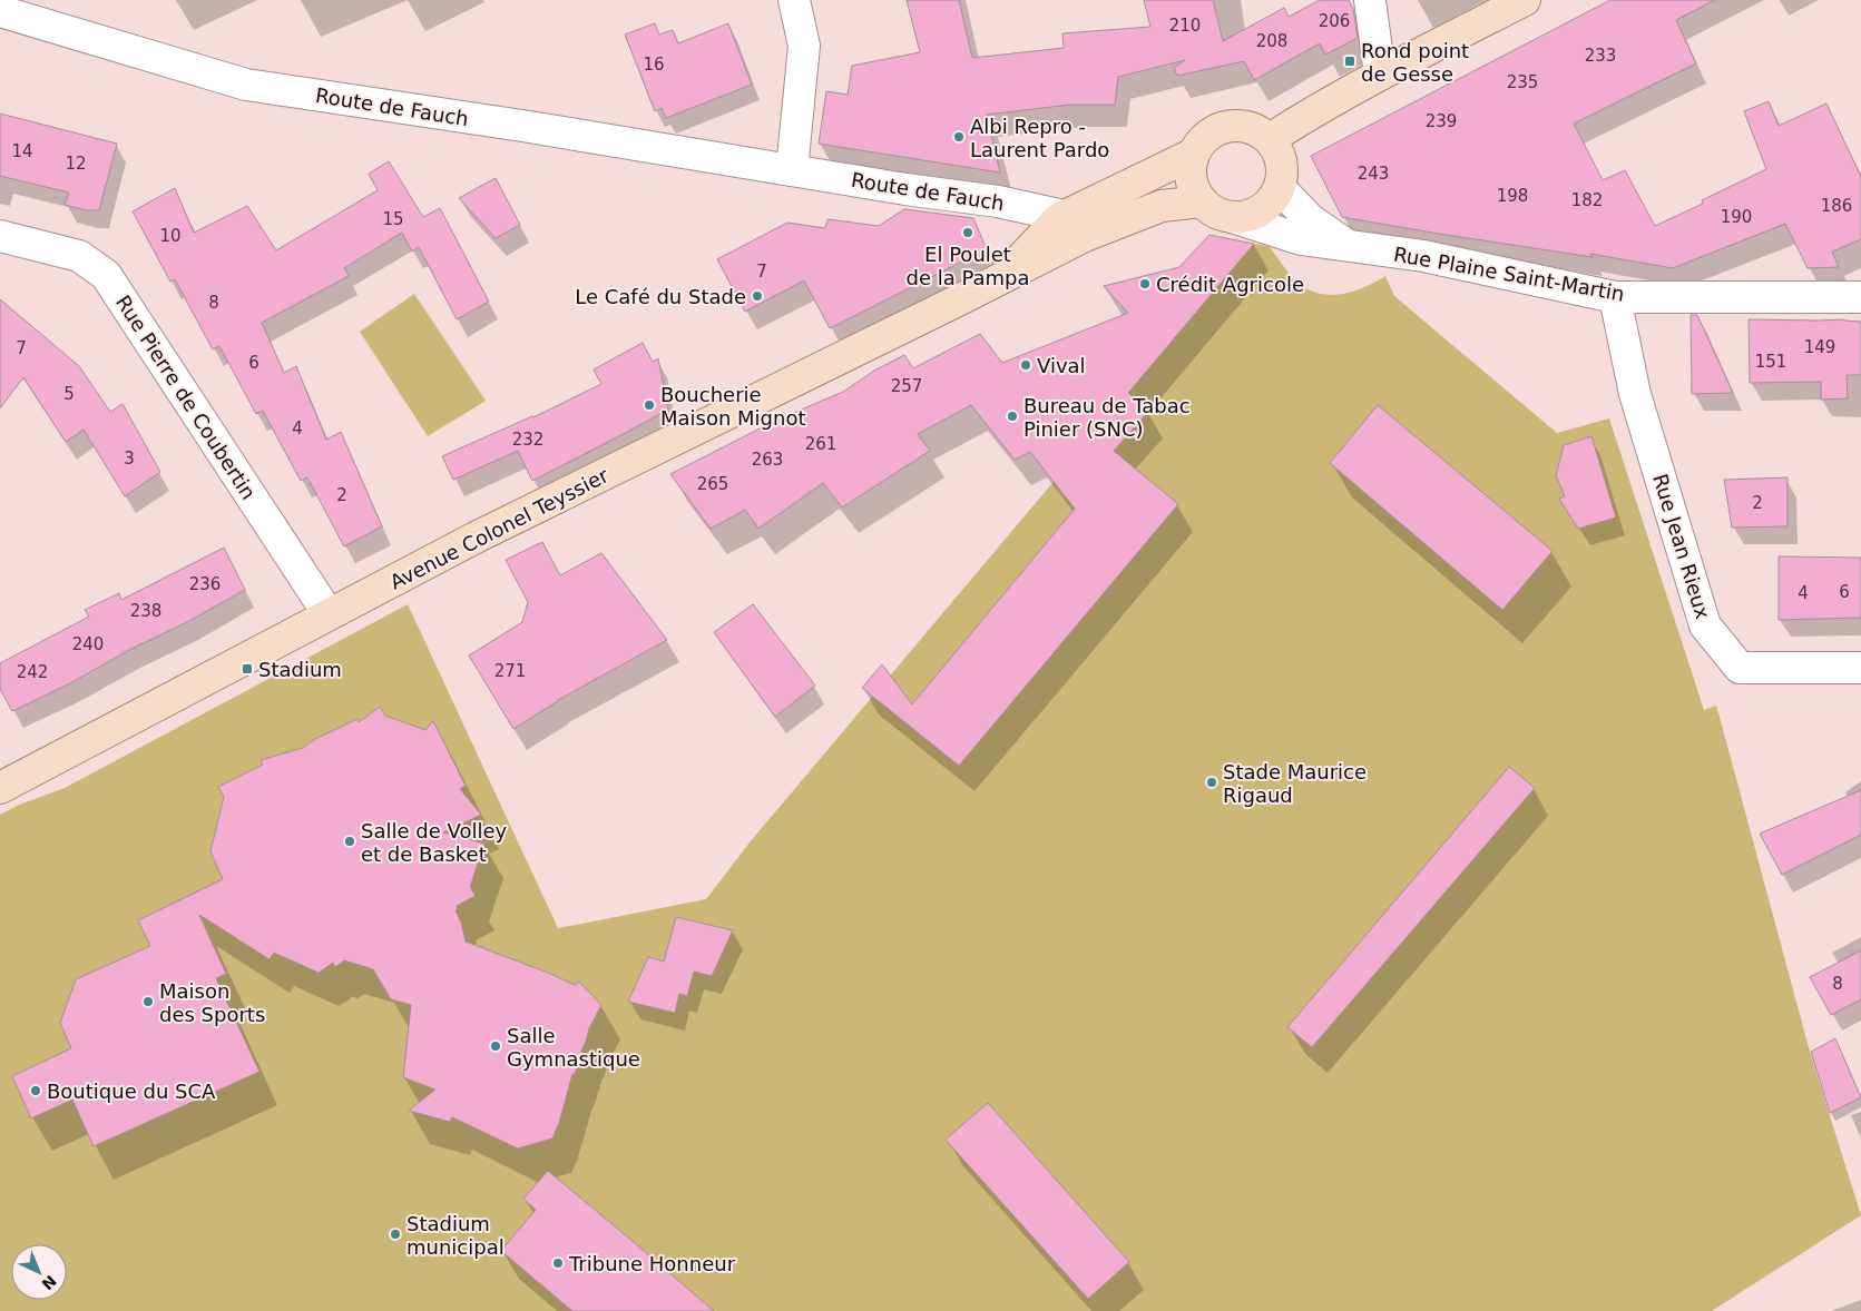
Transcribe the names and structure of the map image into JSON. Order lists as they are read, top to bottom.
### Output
{
  "streets": {
    "main road": ["Avenue Colonel Teyssier"],
    "street": [
      "Route de Fauch",
      "Rue Plaine Saint-Martin",
      "Rue Pierre de Coubertin",
      "Rue Jean Rieux"
    ]
  },
  "crossings": [
    ["Route de Fauch", "Avenue Colonel Teyssier"],
    ["Rue Plaine Saint-Martin", "Avenue Colonel Teyssier"],
    ["Rue Plaine Saint-Martin", "Rue Jean Rieux"],
    ["Rue Pierre de Coubertin", "Avenue Colonel Teyssier"]
  ],
  "places": {
    "transit": ["Rond point de Gesse", "Stadium"],
    "other": [
      "Albi Repro - Laurent Pardo",
      "El Poulet de la Pampa",
      "Crédit Agricole",
      "Le Café du Stade",
      "Vival",
      "Boucherie Maison Mignot",
      "Bureau de Tabac Pinier (SNC)",
      "Stade Maurice Rigaud",
      "Salle de Volley et de Basket",
      "Maison des Sports",
      "Salle Gymnastique",
      "Boutique du SCA",
      "Stadium municipal",
      "Tribune Honneur"
    ]
  },
  "house_numbers": [
    "206",
    "210",
    "208",
    "233",
    "16",
    "235",
    "239",
    "14",
    "12",
    "243",
    "198",
    "182",
    "186",
    "190",
    "15",
    "10",
    "7",
    "8",
    "149",
    "7",
    "151",
    "6",
    "257",
    "5",
    "4",
    "232",
    "261",
    "3",
    "263",
    "265",
    "2",
    "2",
    "236",
    "6",
    "4",
    "238",
    "240",
    "271",
    "242",
    "8"
  ],
  "north": "bottom right"
}
